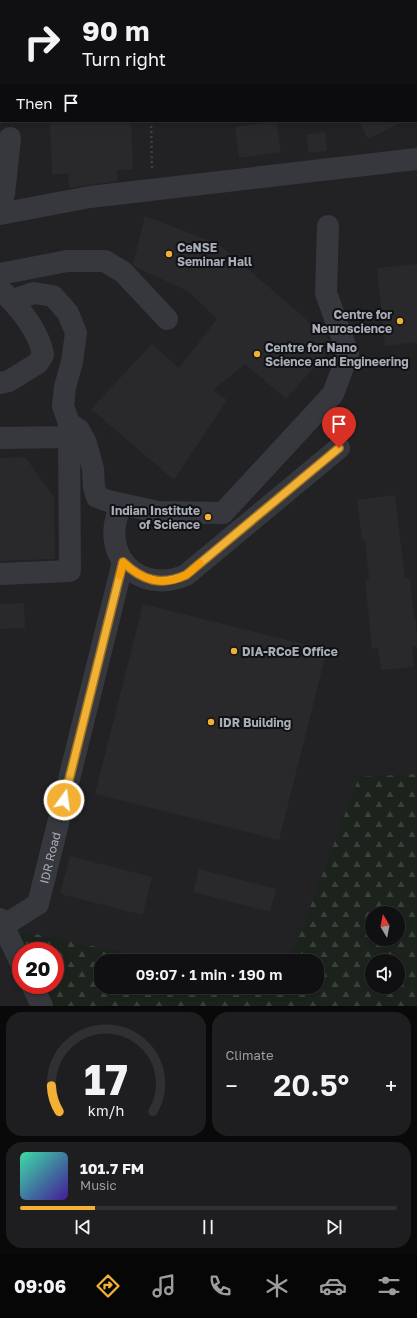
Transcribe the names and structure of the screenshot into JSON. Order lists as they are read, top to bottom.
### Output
{
  "streets": {
    "lane": ["IDR Road"]
  },
  "places": [
    "CeNSE Seminar Hall",
    "Centre for Neuroscience",
    "Centre for Nano Science and Engineering",
    "Indian Institute of Science",
    "DIA-RCoE Office",
    "IDR Building"
  ],
  "north": "top",
  "page": {
    "turn": ["90 m", "Turn right"],
    "then": "Then",
    "limit": "20",
    "trip": "09:07 · 1 min · 190 m",
    "tile": "Climate",
    "heat": ["−", "20.5°", "+"],
    "song": ["101.7 FM", "Music"],
    "tabs": "09:06",
    "gauge": ["17", "km/h"]
  }
}
